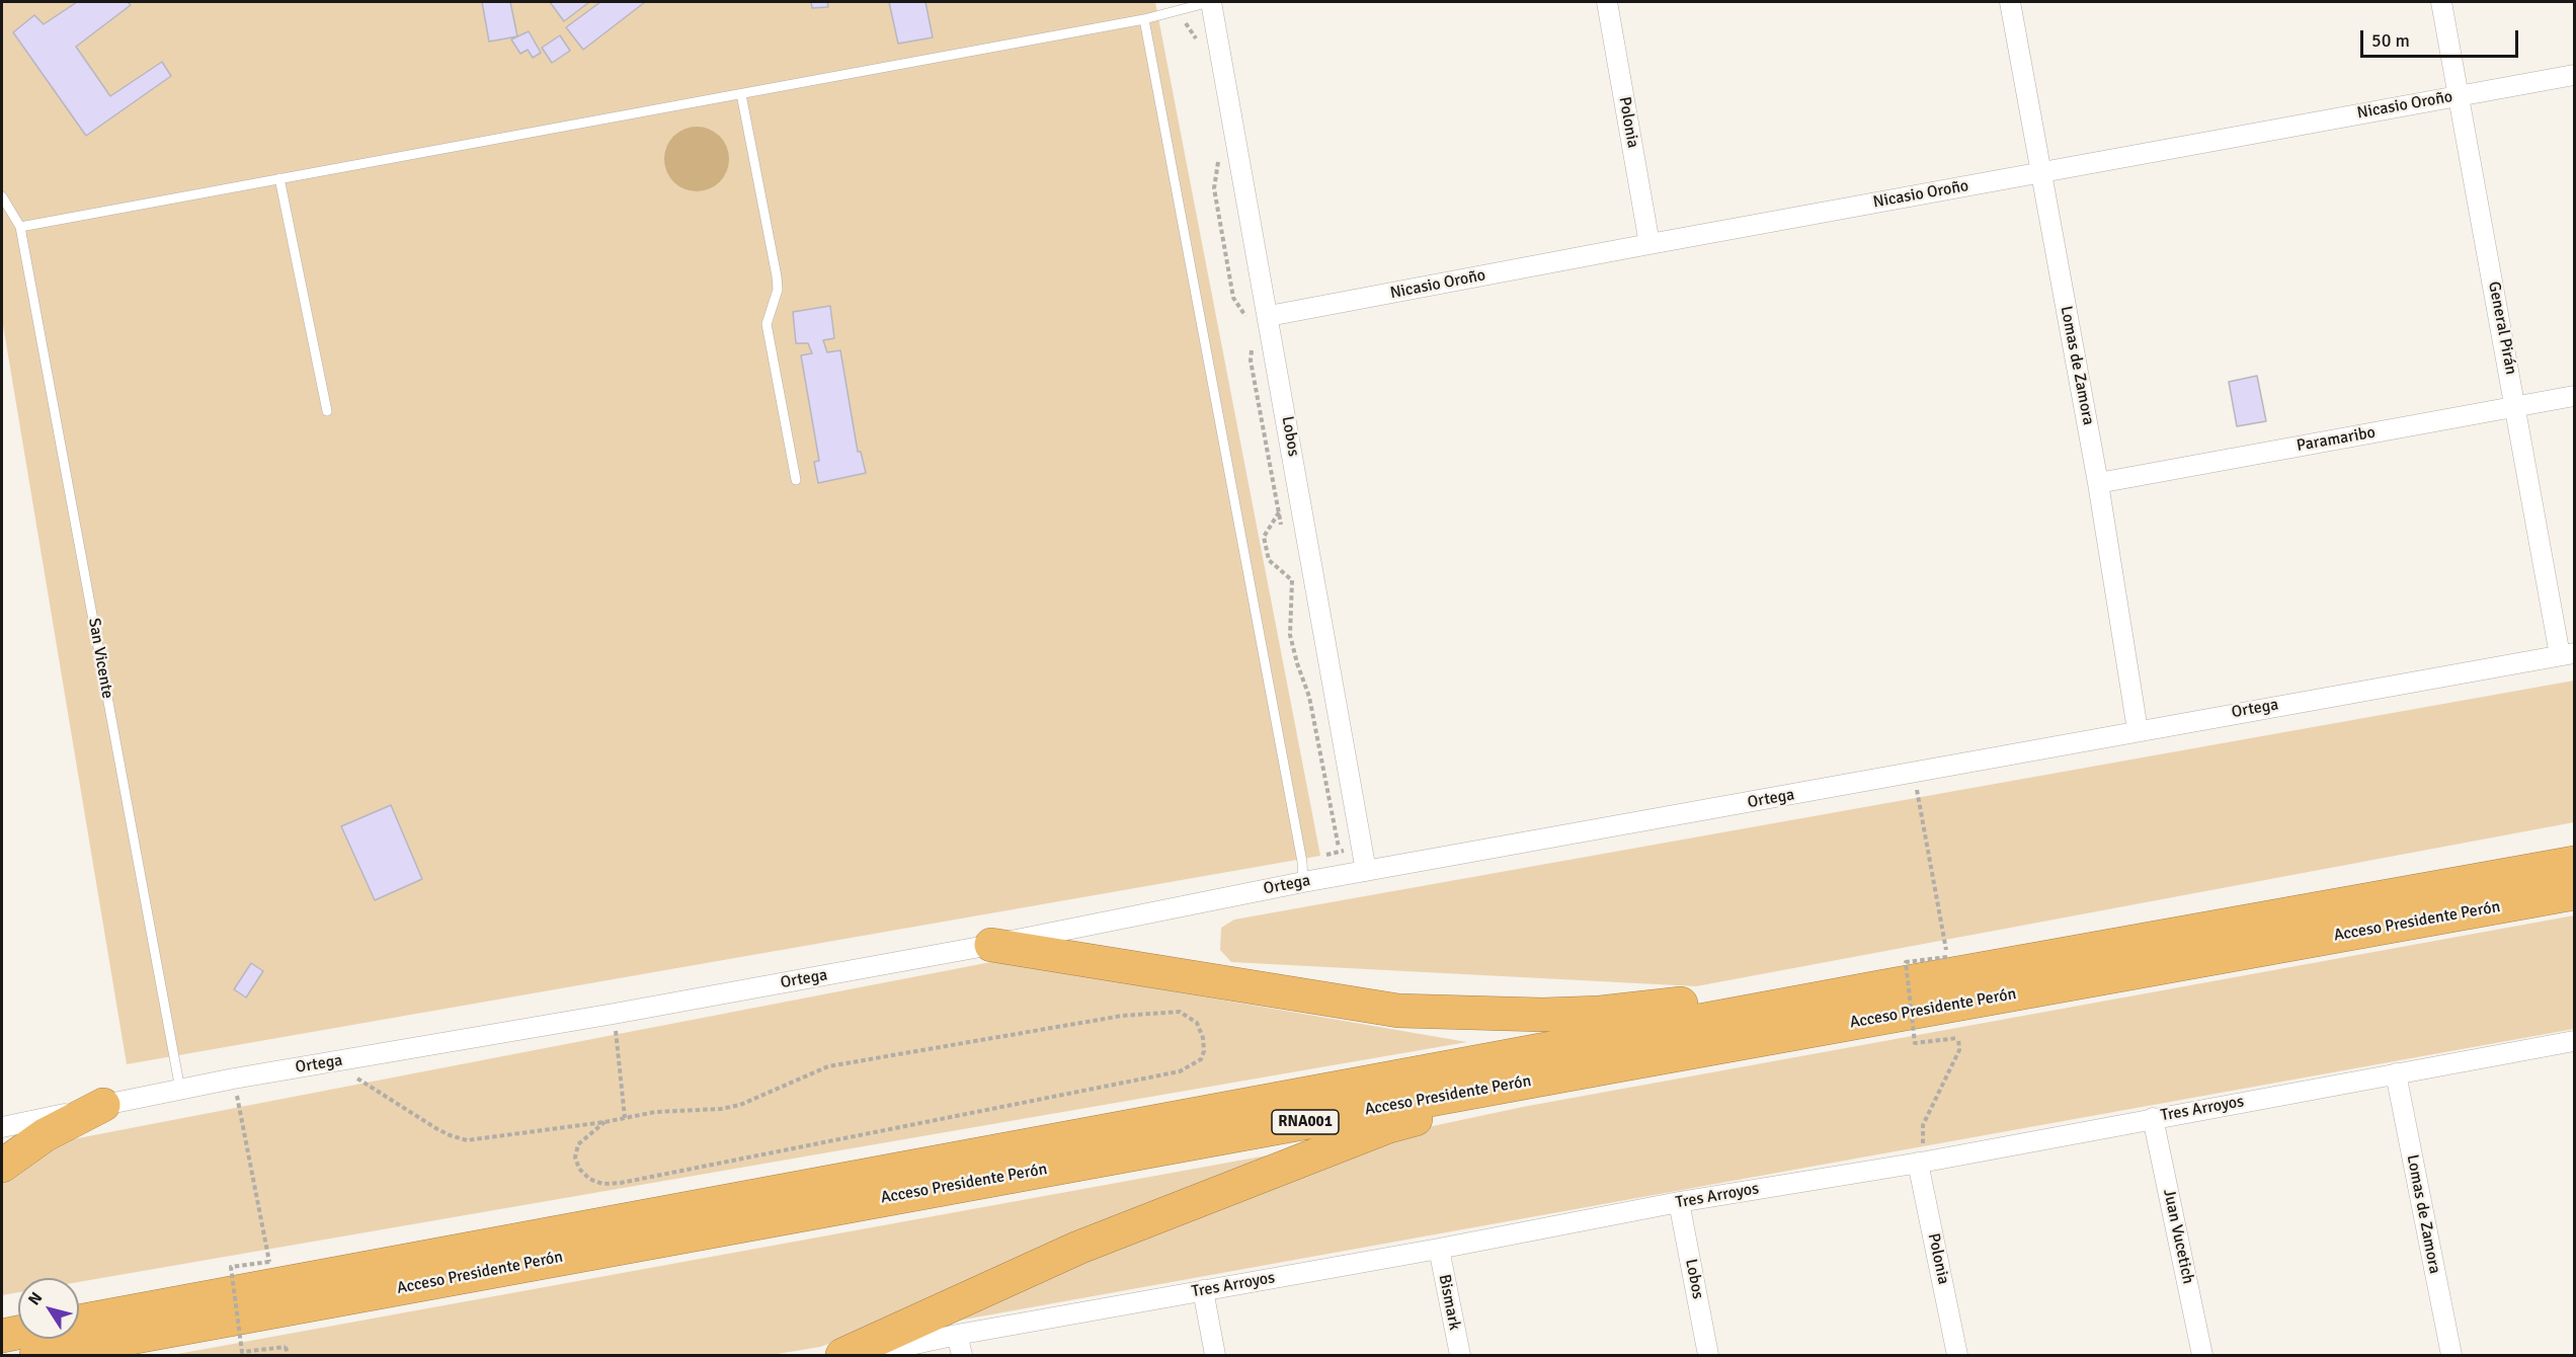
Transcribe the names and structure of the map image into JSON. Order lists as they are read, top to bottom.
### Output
{
  "streets": {
    "highway": ["Acceso Presidente Perón", "RNA001"],
    "street": [
      "Nicasio Oroño",
      "Polonia",
      "General Pirán",
      "Lomas de Zamora",
      "Lobos",
      "Paramaribo",
      "Ortega",
      "Tres Arroyos",
      "Juan Vucetich",
      "Bismark"
    ],
    "lane": ["San Vicente"]
  },
  "crossings": [
    ["Nicasio Oroño", "Polonia"],
    ["Nicasio Oroño", "General Pirán"],
    ["Nicasio Oroño", "Lomas de Zamora"],
    ["Nicasio Oroño", "Lobos"],
    ["Polonia", "Tres Arroyos"],
    ["General Pirán", "Paramaribo"],
    ["General Pirán", "Ortega"],
    ["Lomas de Zamora", "Paramaribo"],
    ["Lomas de Zamora", "Ortega"],
    ["Lomas de Zamora", "Tres Arroyos"],
    ["Lobos", "Ortega"],
    ["Lobos", "Tres Arroyos"],
    ["San Vicente", "Ortega"],
    ["Tres Arroyos", "Juan Vucetich"],
    ["Tres Arroyos", "Bismark"]
  ],
  "scale_bar": "50 m",
  "north": "top left"
}
